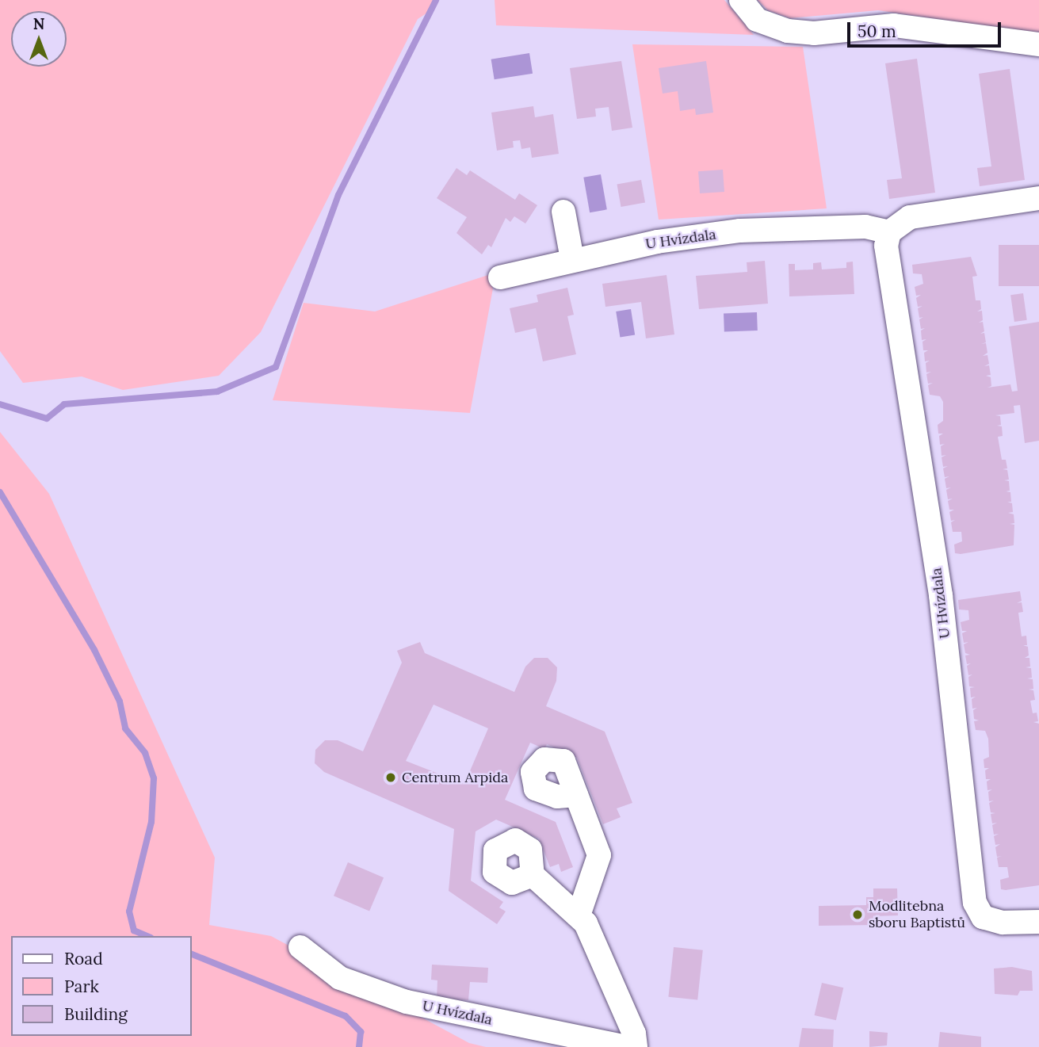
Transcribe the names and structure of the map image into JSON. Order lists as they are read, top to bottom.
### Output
{
  "streets": {
    "street": ["U Hvízdala"]
  },
  "places": ["Centrum Arpida", "Modlitebna sboru Baptistů"],
  "legend": ["Road", "Park", "Building"],
  "scale_bar": "50 m",
  "north": "top"
}
